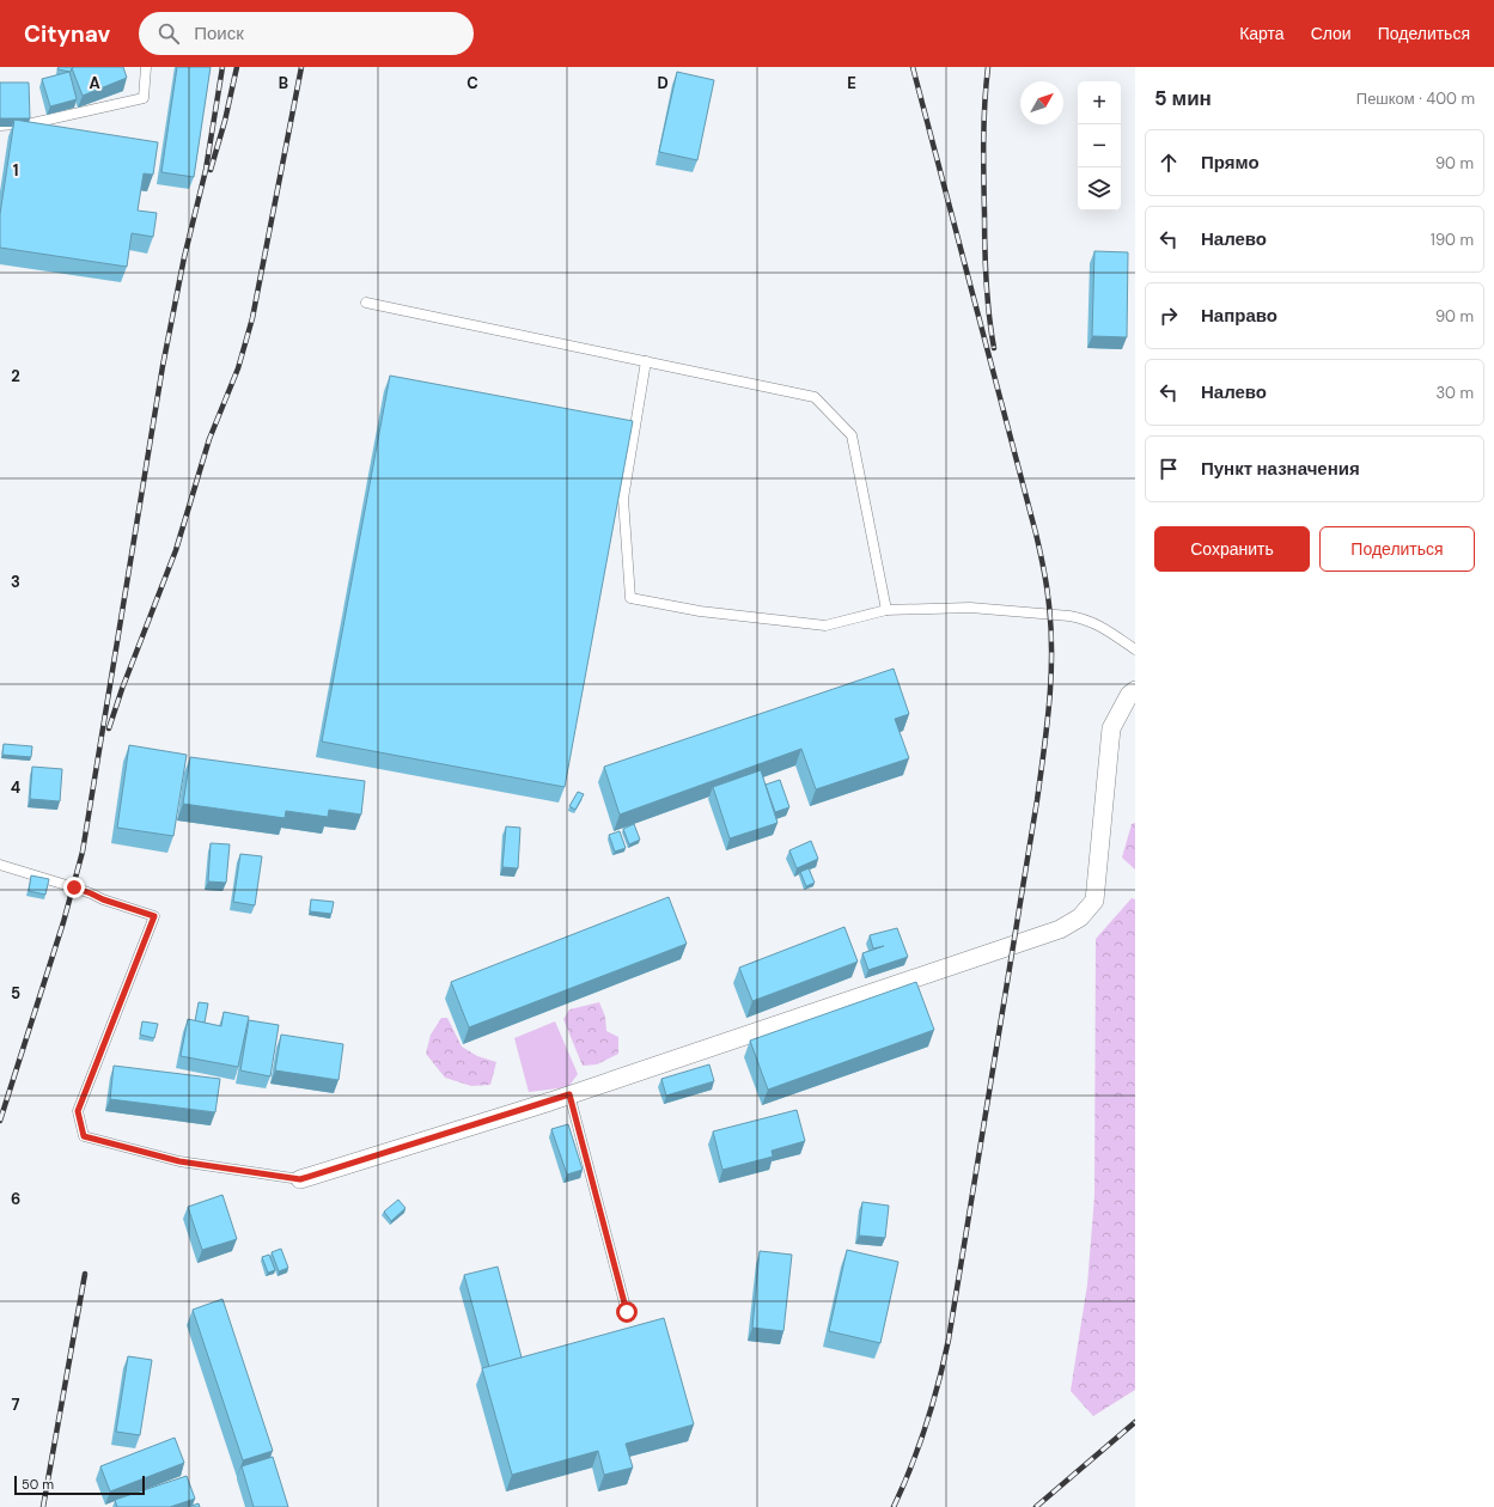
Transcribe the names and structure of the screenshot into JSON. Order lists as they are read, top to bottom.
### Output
{
  "scale_bar": "50 m",
  "north": "top right",
  "page": {
    "header": "Citynav",
    "search": "Поиск",
    "nav": ["Карта", "Слои", "Поделиться"],
    "heading": ["5 мин", "Пешком · 400 m"],
    "map_buttons": ["+", "−"],
    "list": [
      ["Прямо", "90 m"],
      ["Налево", "190 m"],
      ["Направо", "90 m"],
      ["Налево", "30 m"],
      "Пункт назначения"
    ],
    "buttons": ["Сохранить", "Поделиться"],
    "scale": "50 m"
  },
  "grid": {
    "columns": [
      "A",
      "B",
      "C",
      "D",
      "E"
    ],
    "rows": [
      "1",
      "2",
      "3",
      "4",
      "5",
      "6",
      "7"
    ]
  }
}
